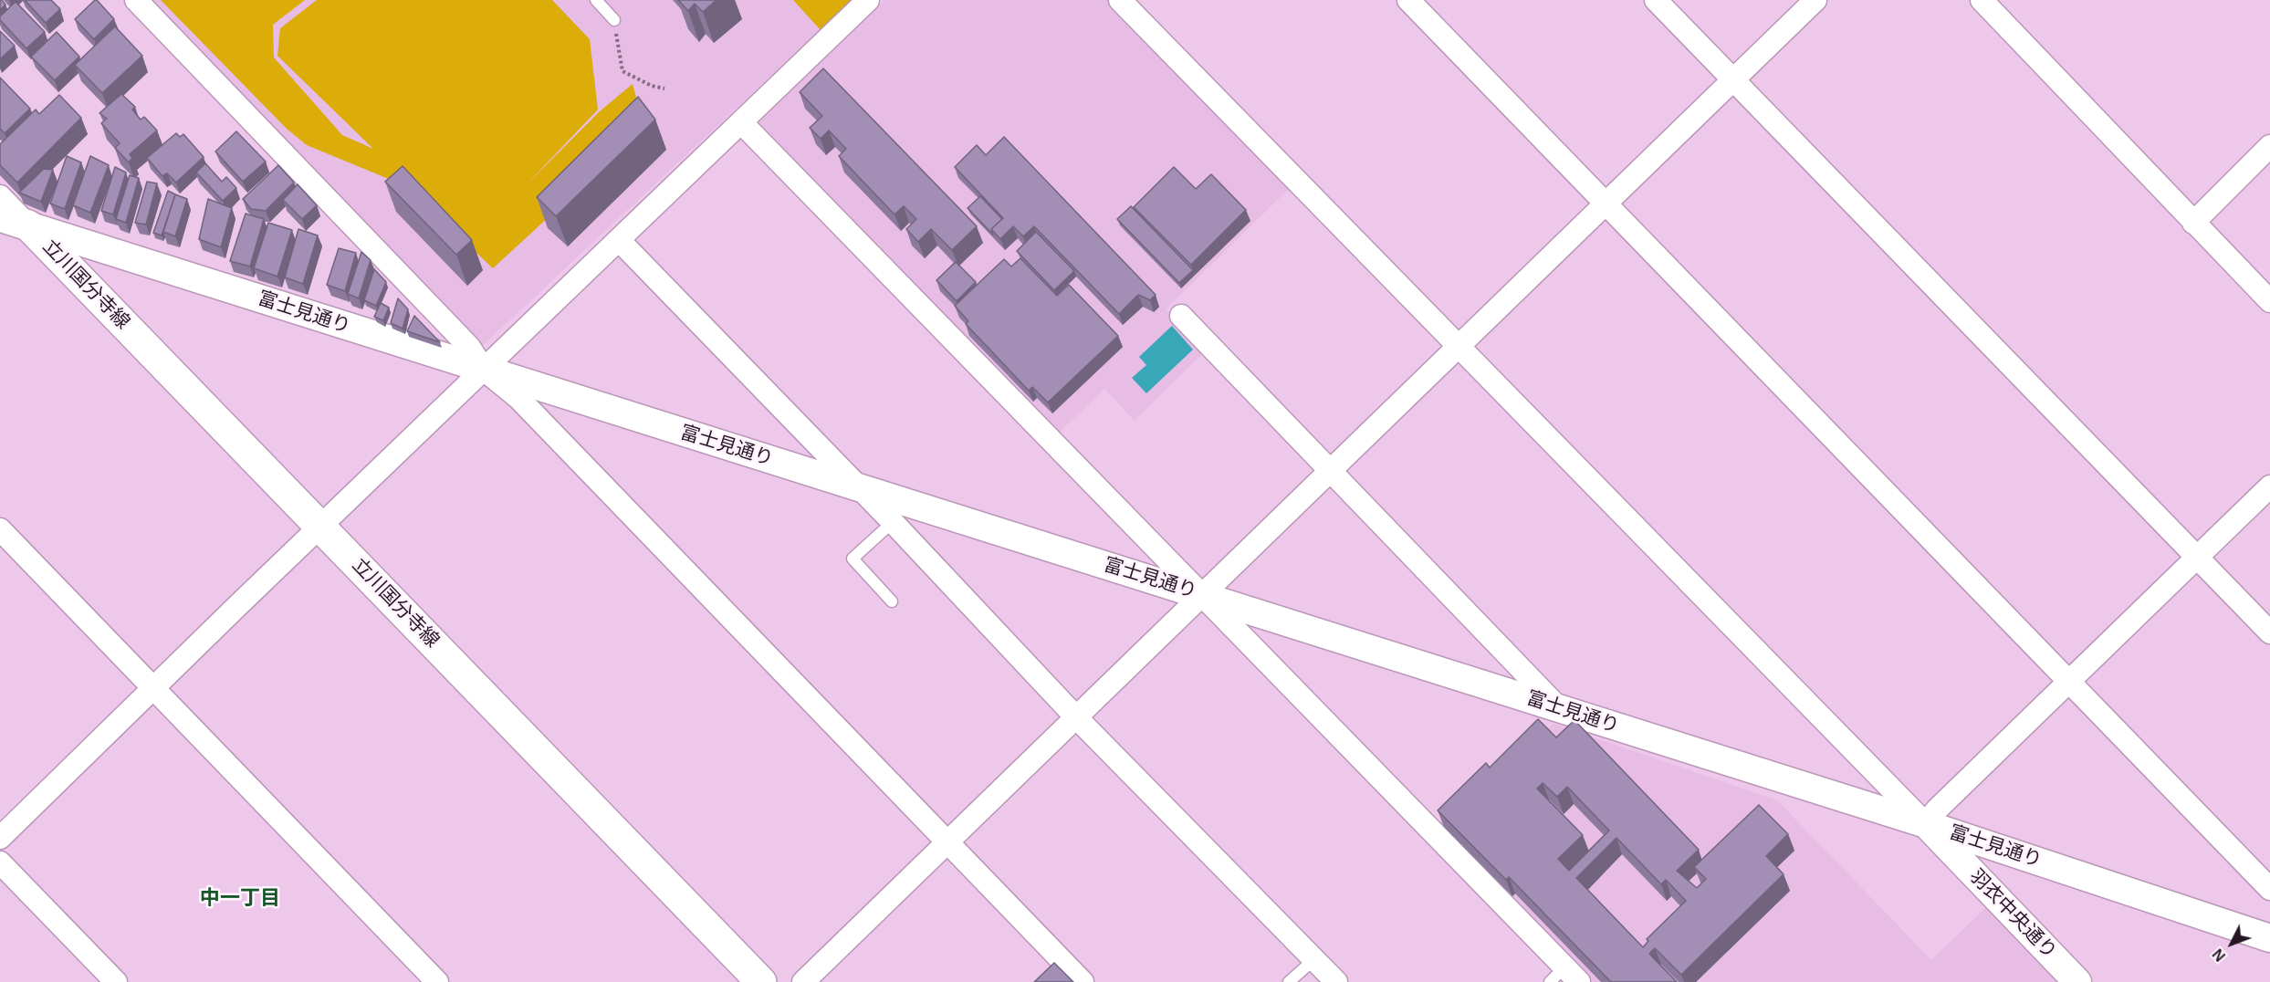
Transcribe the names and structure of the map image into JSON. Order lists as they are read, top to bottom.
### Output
{
  "streets": {
    "main road": ["立川国分寺線"],
    "street": ["富士見通り", "羽衣中央通り"]
  },
  "crossings": [
    ["立川国分寺線", "富士見通り"],
    ["富士見通り", "羽衣中央通り"]
  ],
  "districts": ["中一丁目"],
  "north": "bottom left"
}
